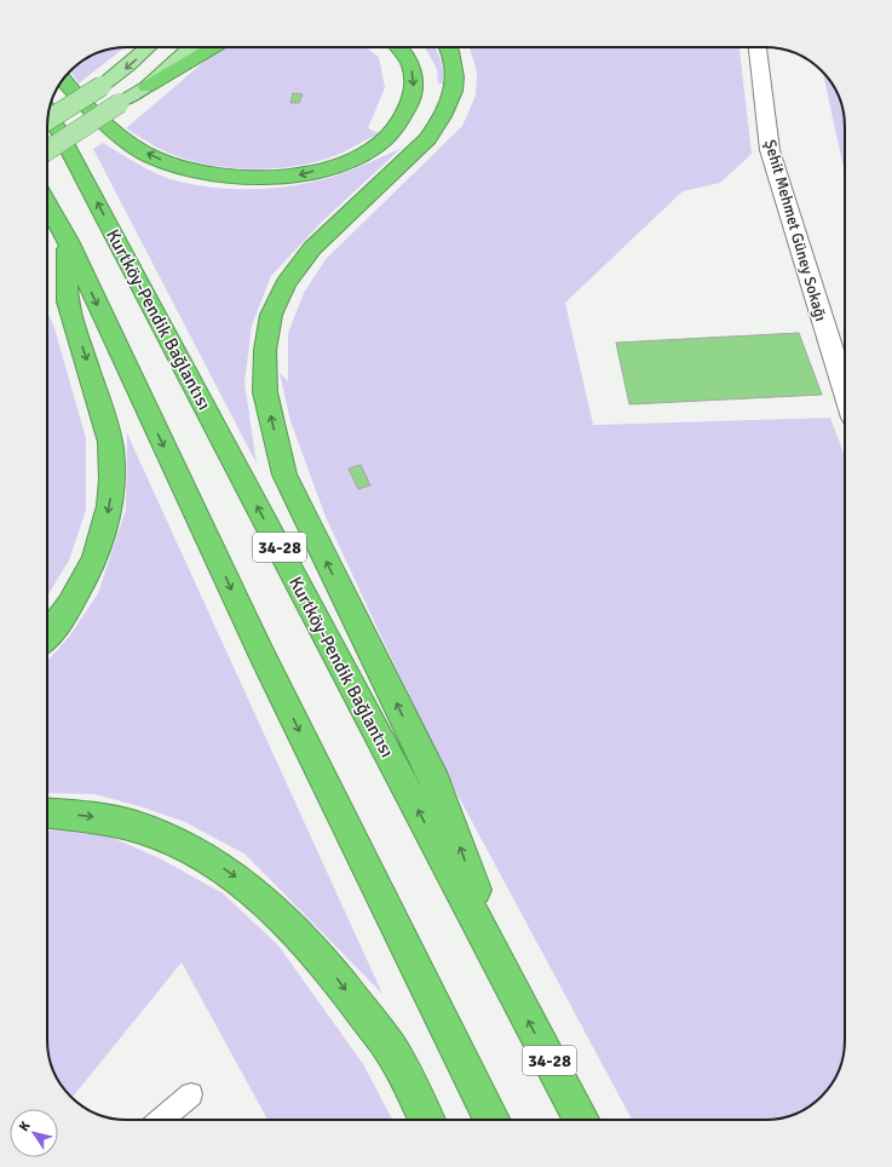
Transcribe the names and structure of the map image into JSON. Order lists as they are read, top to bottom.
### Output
{
  "streets": {
    "highway": ["Kurtköy-Pendik Bağlantısı", "34-28"],
    "street": ["Şehit Mehmet Güney Sokağı"]
  },
  "north": "top left"
}
